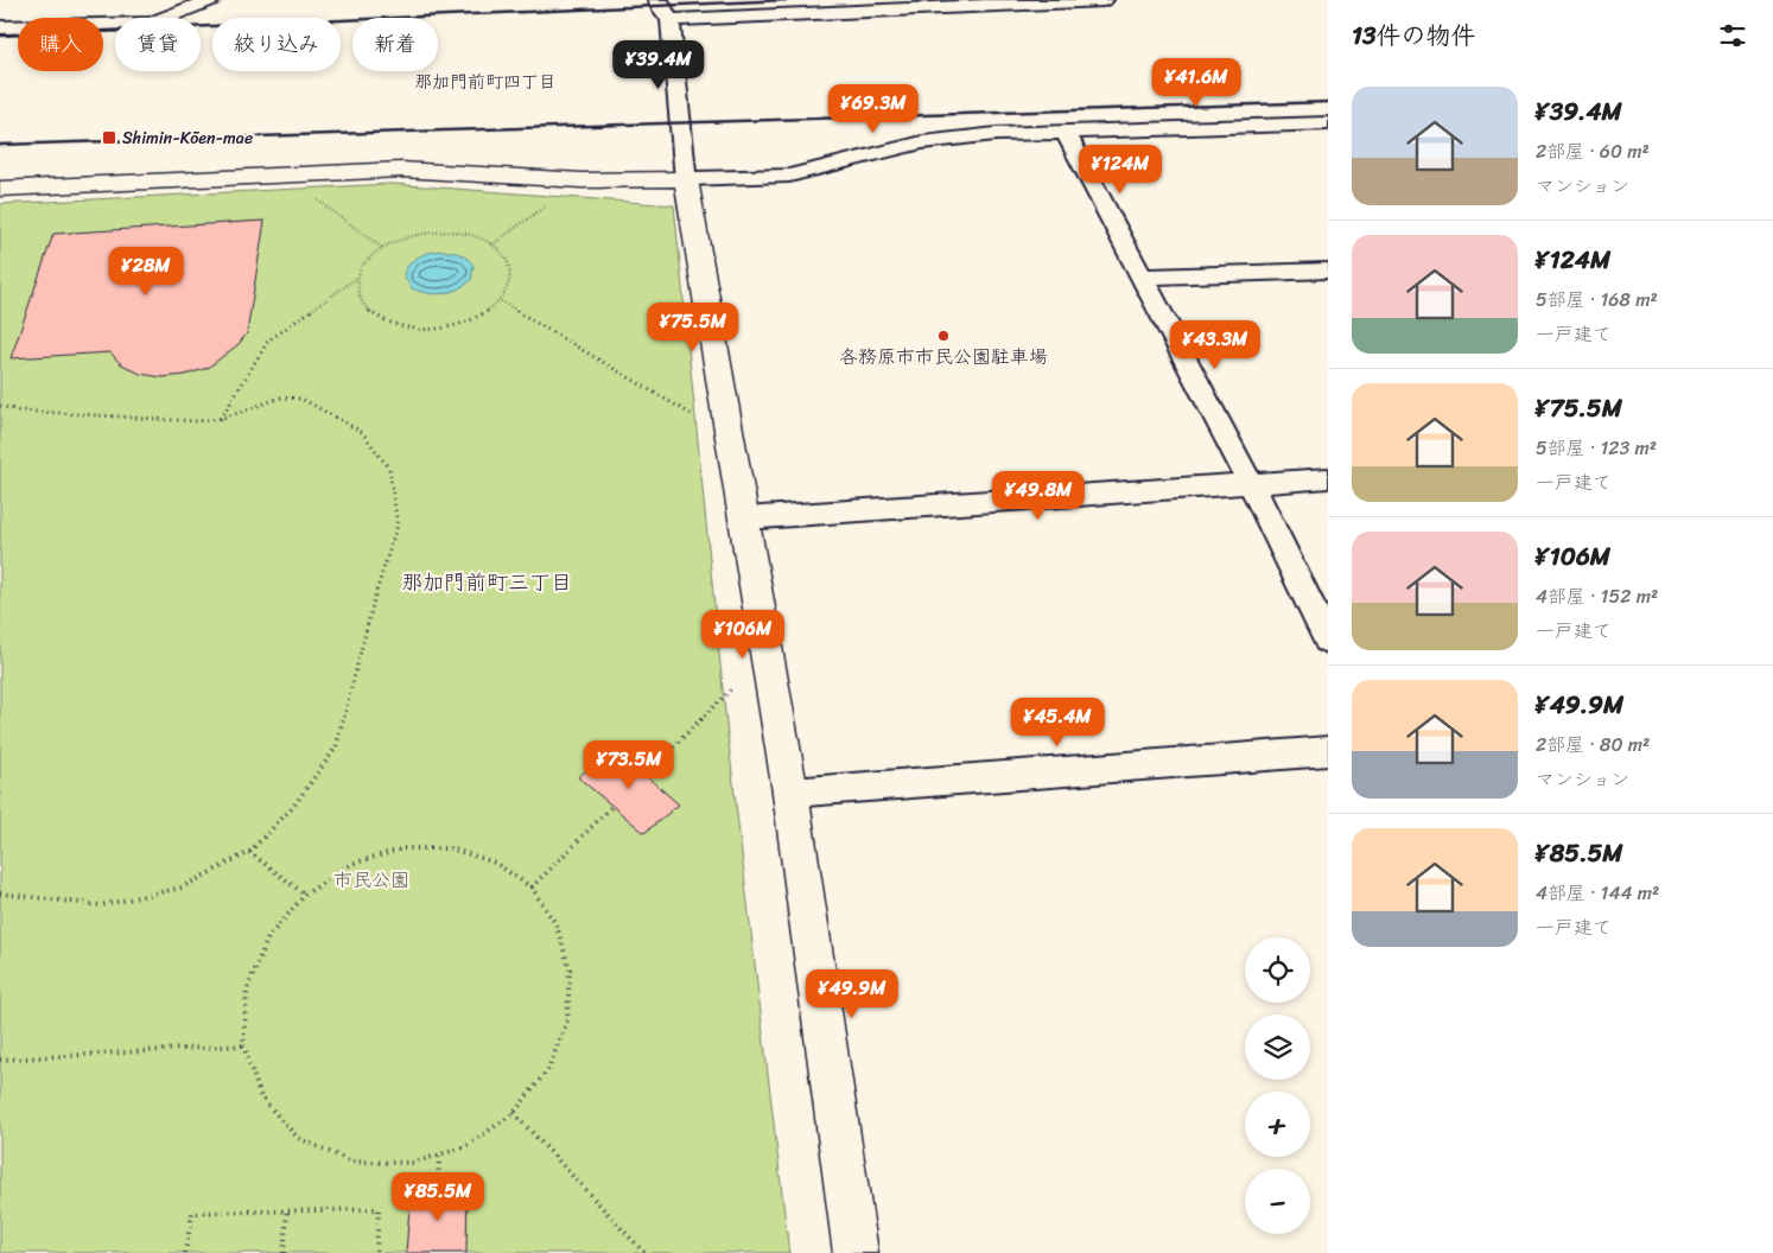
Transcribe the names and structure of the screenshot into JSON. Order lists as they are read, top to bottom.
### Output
{
  "districts": ["那加門前町四丁目", "那加門前町三丁目"],
  "parks": ["市民公園"],
  "places": {
    "transit": ["Shimin-Kōen-mae"],
    "other": ["各務原市市民公園駐車場"]
  },
  "page": {
    "heading": "13件の物件",
    "chip": [
      "購入",
      "賃貸",
      "絞り込み",
      "新着"
    ],
    "price": [
      "¥39.4M",
      "¥41.6M",
      "¥69.3M",
      "¥124M",
      "¥28M",
      "¥75.5M",
      "¥43.3M",
      "¥49.8M",
      "¥106M",
      "¥45.4M",
      "¥73.5M",
      "¥49.9M",
      "¥85.5M"
    ],
    "list": [
      {
        "name": "¥39.4M",
        "note": "2部屋 · 60 m² · マンション"
      },
      {
        "name": "¥124M",
        "note": "5部屋 · 168 m² · 一戸建て"
      },
      {
        "name": "¥75.5M",
        "note": "5部屋 · 123 m² · 一戸建て"
      },
      {
        "name": "¥106M",
        "note": "4部屋 · 152 m² · 一戸建て"
      },
      {
        "name": "¥49.9M",
        "note": "2部屋 · 80 m² · マンション"
      },
      {
        "name": "¥85.5M",
        "note": "4部屋 · 144 m² · 一戸建て"
      }
    ],
    "map_buttons": ["+", "−"]
  }
}
